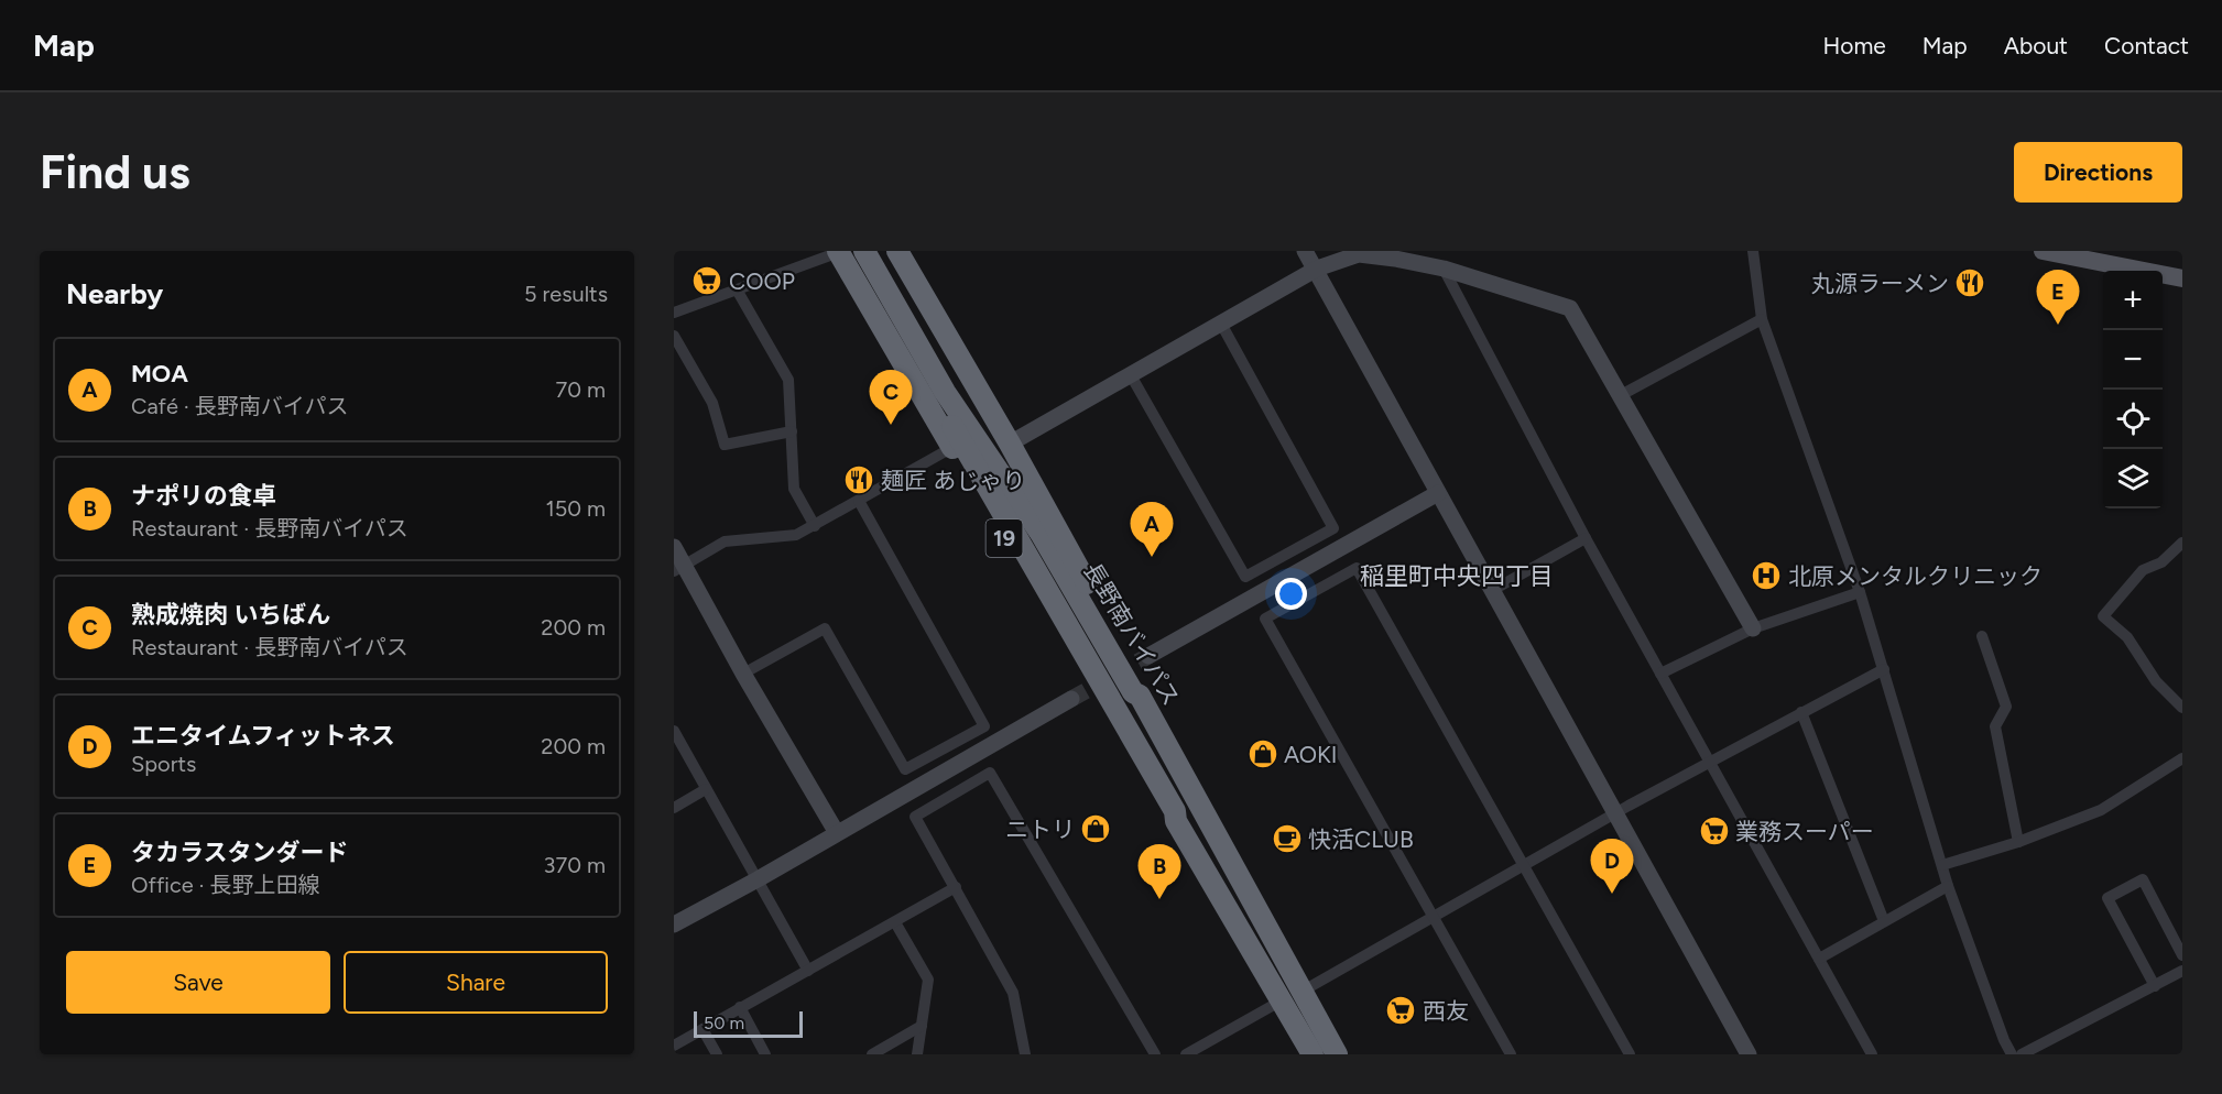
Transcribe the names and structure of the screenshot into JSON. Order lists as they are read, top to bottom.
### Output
{
  "streets": {
    "highway": ["19", "長野南バイパス"]
  },
  "crossings": [
    ["19", "長野南バイパス"]
  ],
  "districts": ["稲里町中央四丁目"],
  "places": {
    "supermarket": ["COOP", "業務スーパー", "西友"],
    "restaurant": ["丸源ラーメン", "麺匠 あじゃり"],
    "hospital": ["北原メンタルクリニック"],
    "shop": ["AOKI", "ニトリ"],
    "cafe": ["快活CLUB"]
  },
  "scale_bar": "50 m",
  "page": {
    "header": "Map",
    "nav": [
      "Home",
      "Map",
      "About",
      "Contact"
    ],
    "buttons": [
      "Directions",
      ["Save", "Share"]
    ],
    "title": "Find us",
    "heading": ["Nearby", "5 results"],
    "pins": [
      "E",
      "C",
      "A",
      "D",
      "B"
    ],
    "map_buttons": ["+", "−"],
    "list": [
      {
        "mark": "A",
        "name": "MOA",
        "note": "Café · 長野南バイパス",
        "value": "70 m"
      },
      {
        "mark": "B",
        "name": "ナポリの食卓",
        "note": "Restaurant · 長野南バイパス",
        "value": "150 m"
      },
      {
        "mark": "C",
        "name": "熟成焼肉 いちばん",
        "note": "Restaurant · 長野南バイパス",
        "value": "200 m"
      },
      {
        "mark": "D",
        "name": "エニタイムフィットネス",
        "note": "Sports",
        "value": "200 m"
      },
      {
        "mark": "E",
        "name": "タカラスタンダード",
        "note": "Office · 長野上田線",
        "value": "370 m"
      }
    ],
    "scale": "50 m"
  }
}
